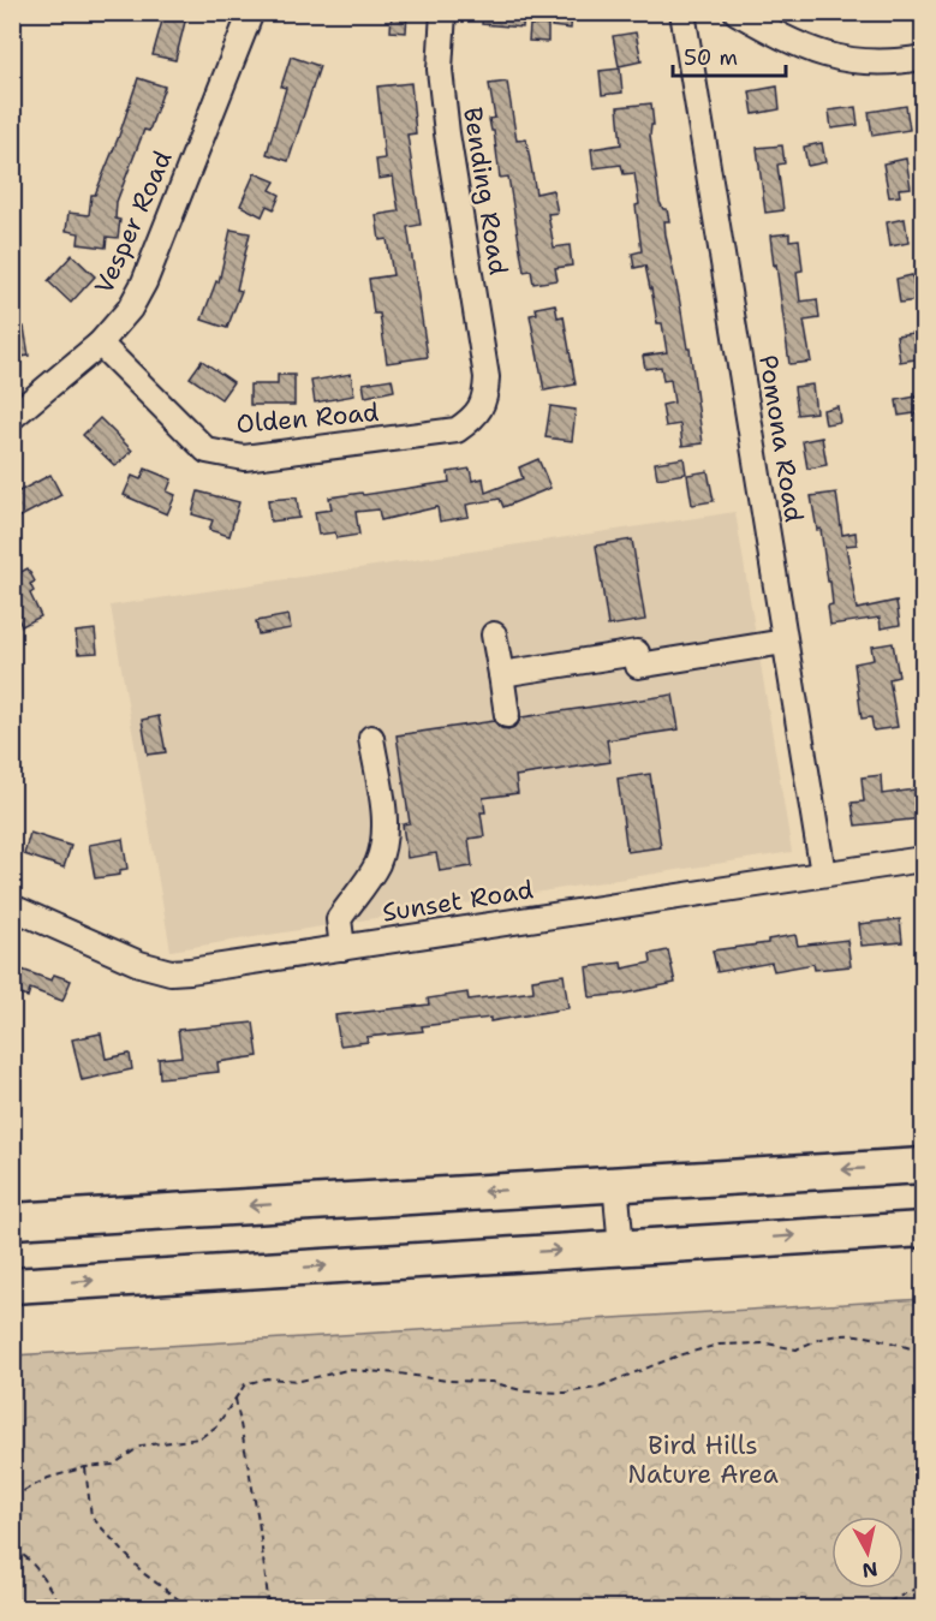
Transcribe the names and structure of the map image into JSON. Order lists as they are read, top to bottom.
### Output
{
  "streets": {
    "street": [
      "Bending Road",
      "Vesper Road",
      "Olden Road",
      "Pomona Road",
      "Sunset Road"
    ]
  },
  "crossings": [
    ["Bending Road", "Olden Road"],
    ["Vesper Road", "Olden Road"],
    ["Pomona Road", "Sunset Road"]
  ],
  "parks": ["Bird Hills Nature Area"],
  "scale_bar": "50 m",
  "north": "bottom"
}
